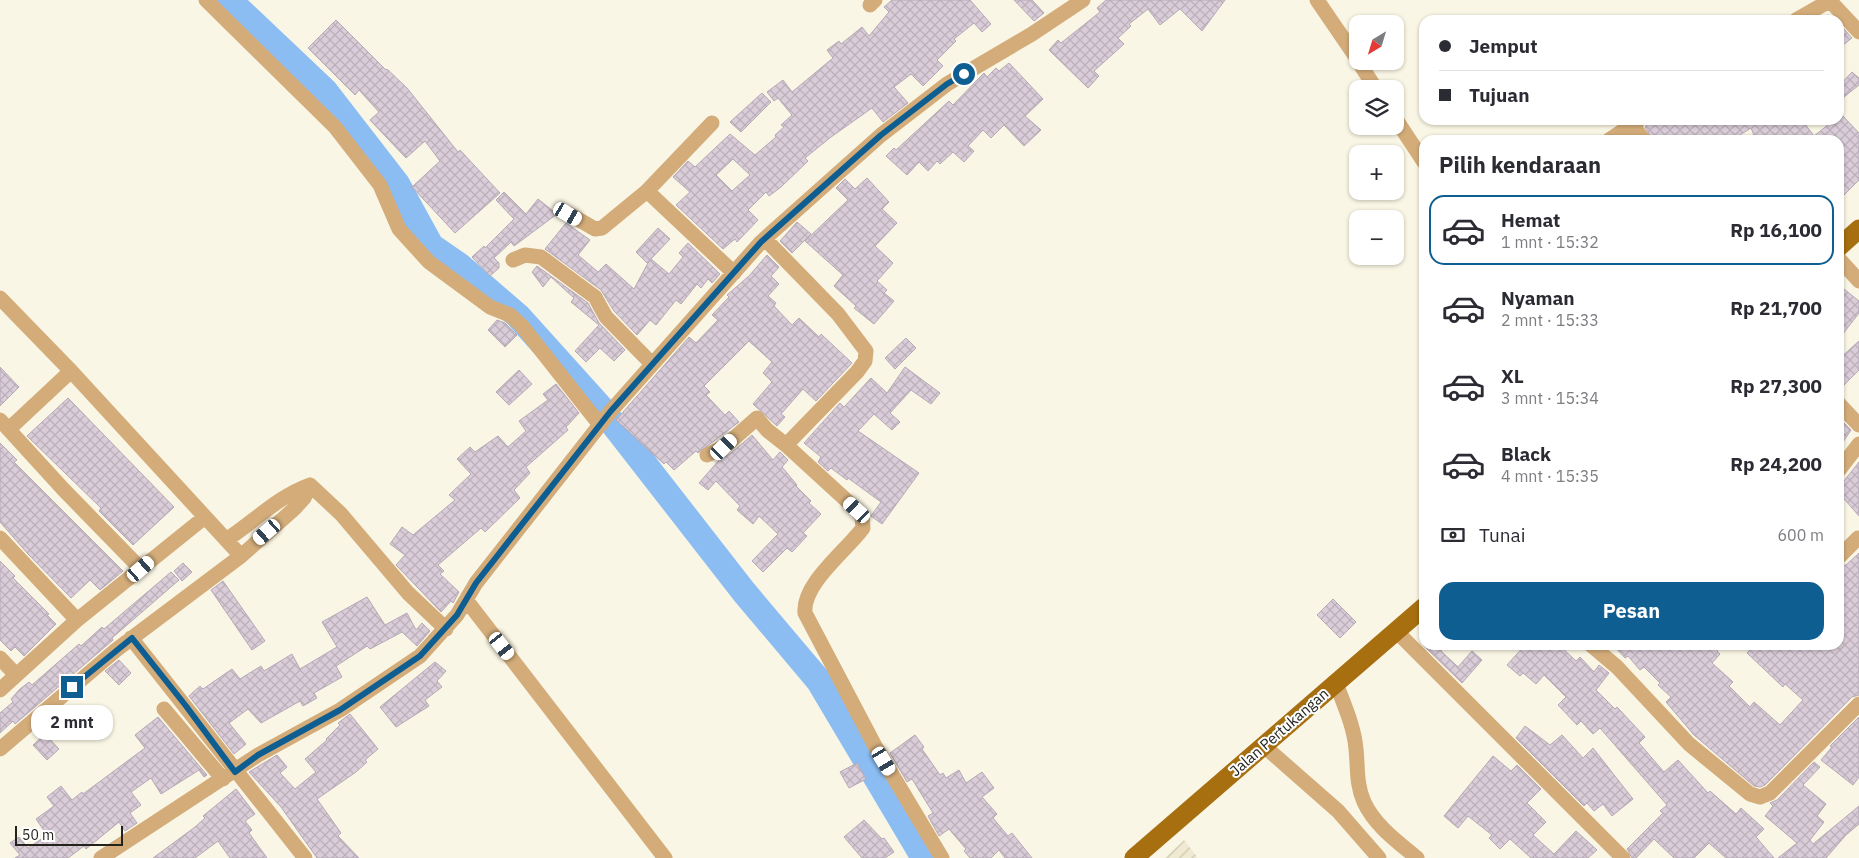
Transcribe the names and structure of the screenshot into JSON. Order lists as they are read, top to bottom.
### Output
{
  "streets": {
    "main road": ["Jalan Pertukangan"]
  },
  "scale_bar": "50 m",
  "north": "bottom left",
  "page": {
    "map_buttons": ["+", "−"],
    "banner": ["Jemput", "Tujuan"],
    "heading": "Pilih kendaraan",
    "list": [
      {
        "name": "Hemat",
        "note": "1 mnt · 15:32",
        "value": "Rp 16,100"
      },
      {
        "name": "Nyaman",
        "note": "2 mnt · 15:33",
        "value": "Rp 21,700"
      },
      {
        "name": "XL",
        "note": "3 mnt · 15:34",
        "value": "Rp 27,300"
      },
      {
        "name": "Black",
        "note": "4 mnt · 15:35",
        "value": "Rp 24,200"
      }
    ],
    "pay": ["Tunai", "600 m"],
    "buttons": "Pesan",
    "bubble": "2 mnt",
    "scale": "50 m"
  }
}
